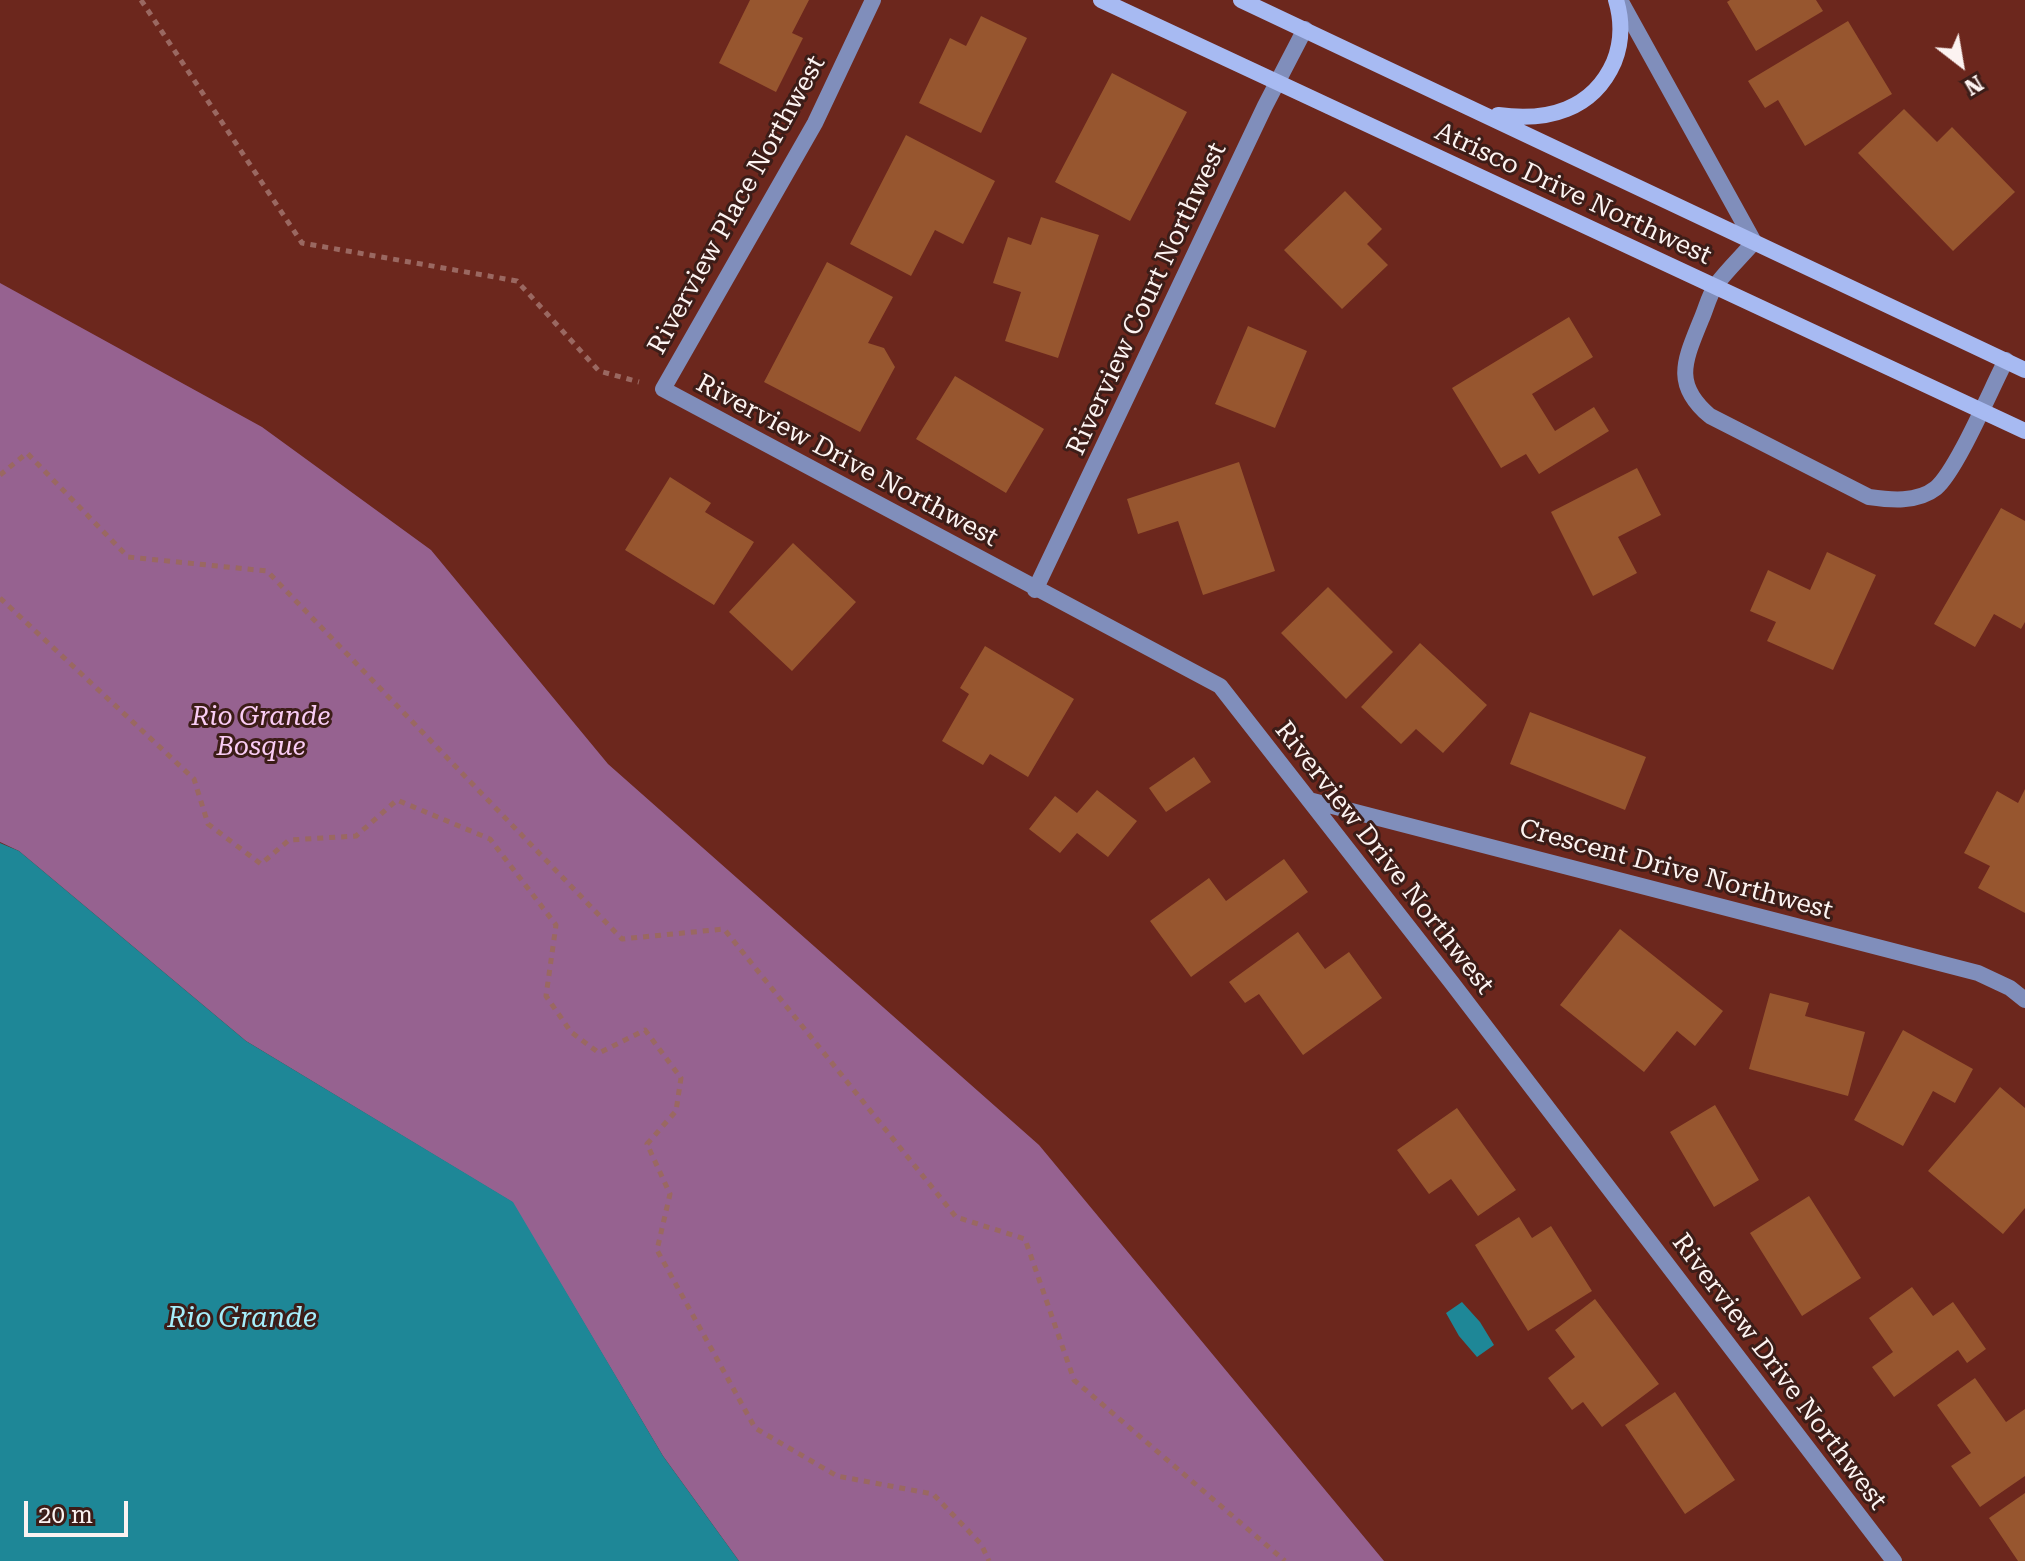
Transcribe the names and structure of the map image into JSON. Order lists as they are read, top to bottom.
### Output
{
  "streets": {
    "main road": ["Atrisco Drive Northwest"],
    "street": [
      "Riverview Place Northwest",
      "Riverview Court Northwest",
      "Riverview Drive Northwest",
      "Crescent Drive Northwest"
    ]
  },
  "crossings": [
    ["Atrisco Drive Northwest", "Riverview Court Northwest"],
    ["Riverview Place Northwest", "Riverview Drive Northwest"],
    ["Riverview Court Northwest", "Riverview Drive Northwest"],
    ["Riverview Drive Northwest", "Crescent Drive Northwest"]
  ],
  "water": ["Rio Grande"],
  "parks": ["Rio Grande Bosque"],
  "scale_bar": "20 m",
  "north": "bottom right"
}
